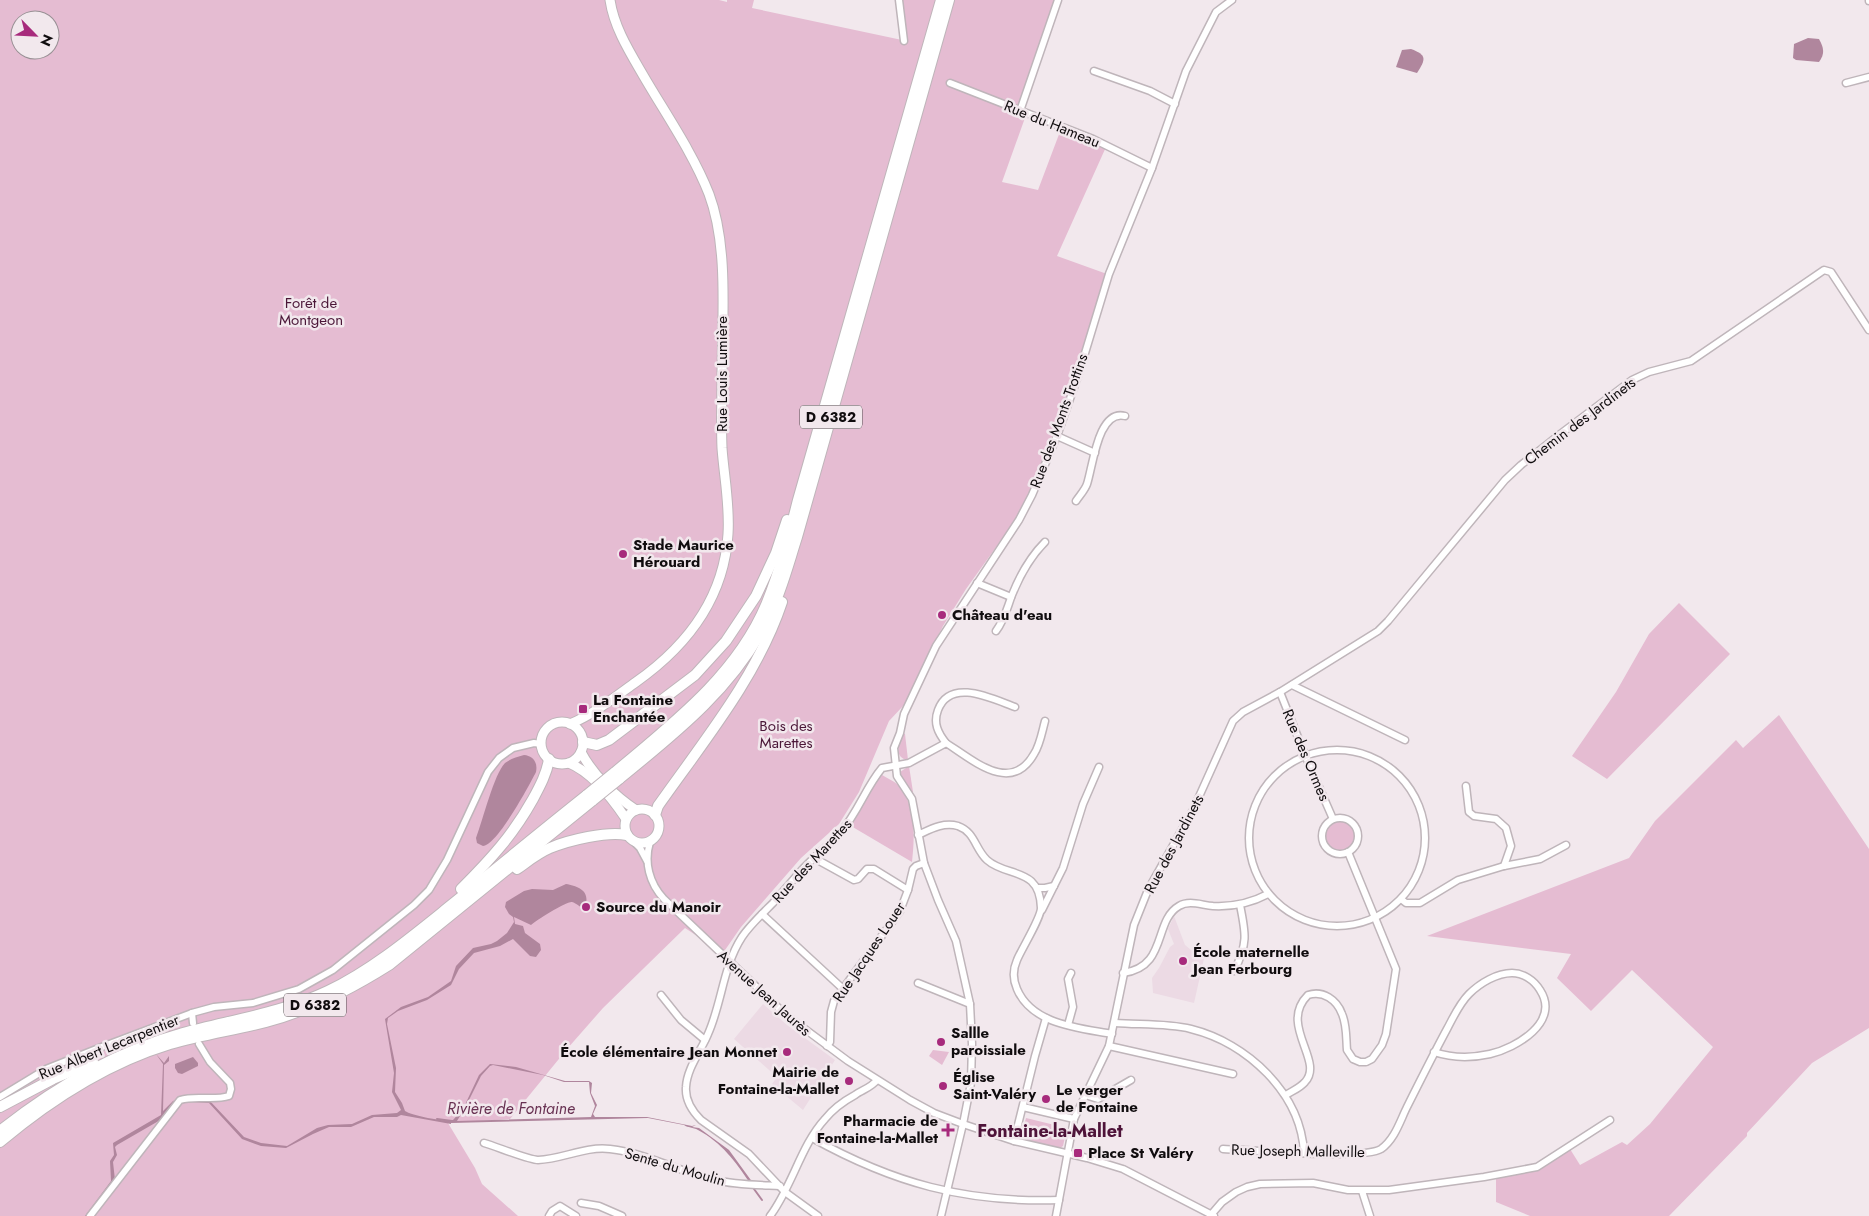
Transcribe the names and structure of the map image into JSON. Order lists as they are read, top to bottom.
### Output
{
  "streets": {
    "highway": ["D 6382"],
    "main road": ["Rue Louis Lumière"],
    "street": [
      "Rue du Hameau",
      "Rue des Monts Trottins",
      "Chemin des Jardinets",
      "Rue des Ormes",
      "Rue des Jardinets",
      "Rue des Marettes",
      "Rue Jacques Louer",
      "Avenue Jean Jaurès",
      "Rue Albert Lecarpentier",
      "Rue Joseph Malleville",
      "Sente du Moulin"
    ]
  },
  "crossings": [
    ["Rue du Hameau", "Rue des Monts Trottins"],
    ["Rue Louis Lumière", "Rue Albert Lecarpentier"],
    ["Rue des Monts Trottins", "Rue des Marettes"],
    ["Rue des Monts Trottins", "Rue Jacques Louer"],
    ["Rue des Monts Trottins", "Avenue Jean Jaurès"],
    ["Chemin des Jardinets", "Rue des Jardinets"],
    ["Rue des Ormes", "Rue des Jardinets"],
    ["Rue des Jardinets", "Avenue Jean Jaurès"],
    ["Rue des Marettes", "Avenue Jean Jaurès"],
    ["Rue des Marettes", "Sente du Moulin"],
    ["Rue Jacques Louer", "Avenue Jean Jaurès"]
  ],
  "districts": ["Fontaine-la-Mallet"],
  "water": ["Rivière de Fontaine"],
  "parks": ["Forêt de Montgeon", "Bois des Marettes"],
  "places": {
    "other": [
      "Stade Maurice Hérouard",
      "Château d'eau",
      "Source du Manoir",
      "École maternelle Jean Ferbourg",
      "Sallle paroissiale",
      "École élémentaire Jean Monnet",
      "Mairie de Fontaine-la-Mallet",
      "Église Saint-Valéry",
      "Le verger de Fontaine"
    ],
    "transit": ["La Fontaine Enchantée", "Place St Valéry"],
    "health": ["Pharmacie de Fontaine-la-Mallet"]
  },
  "north": "bottom right"
}
